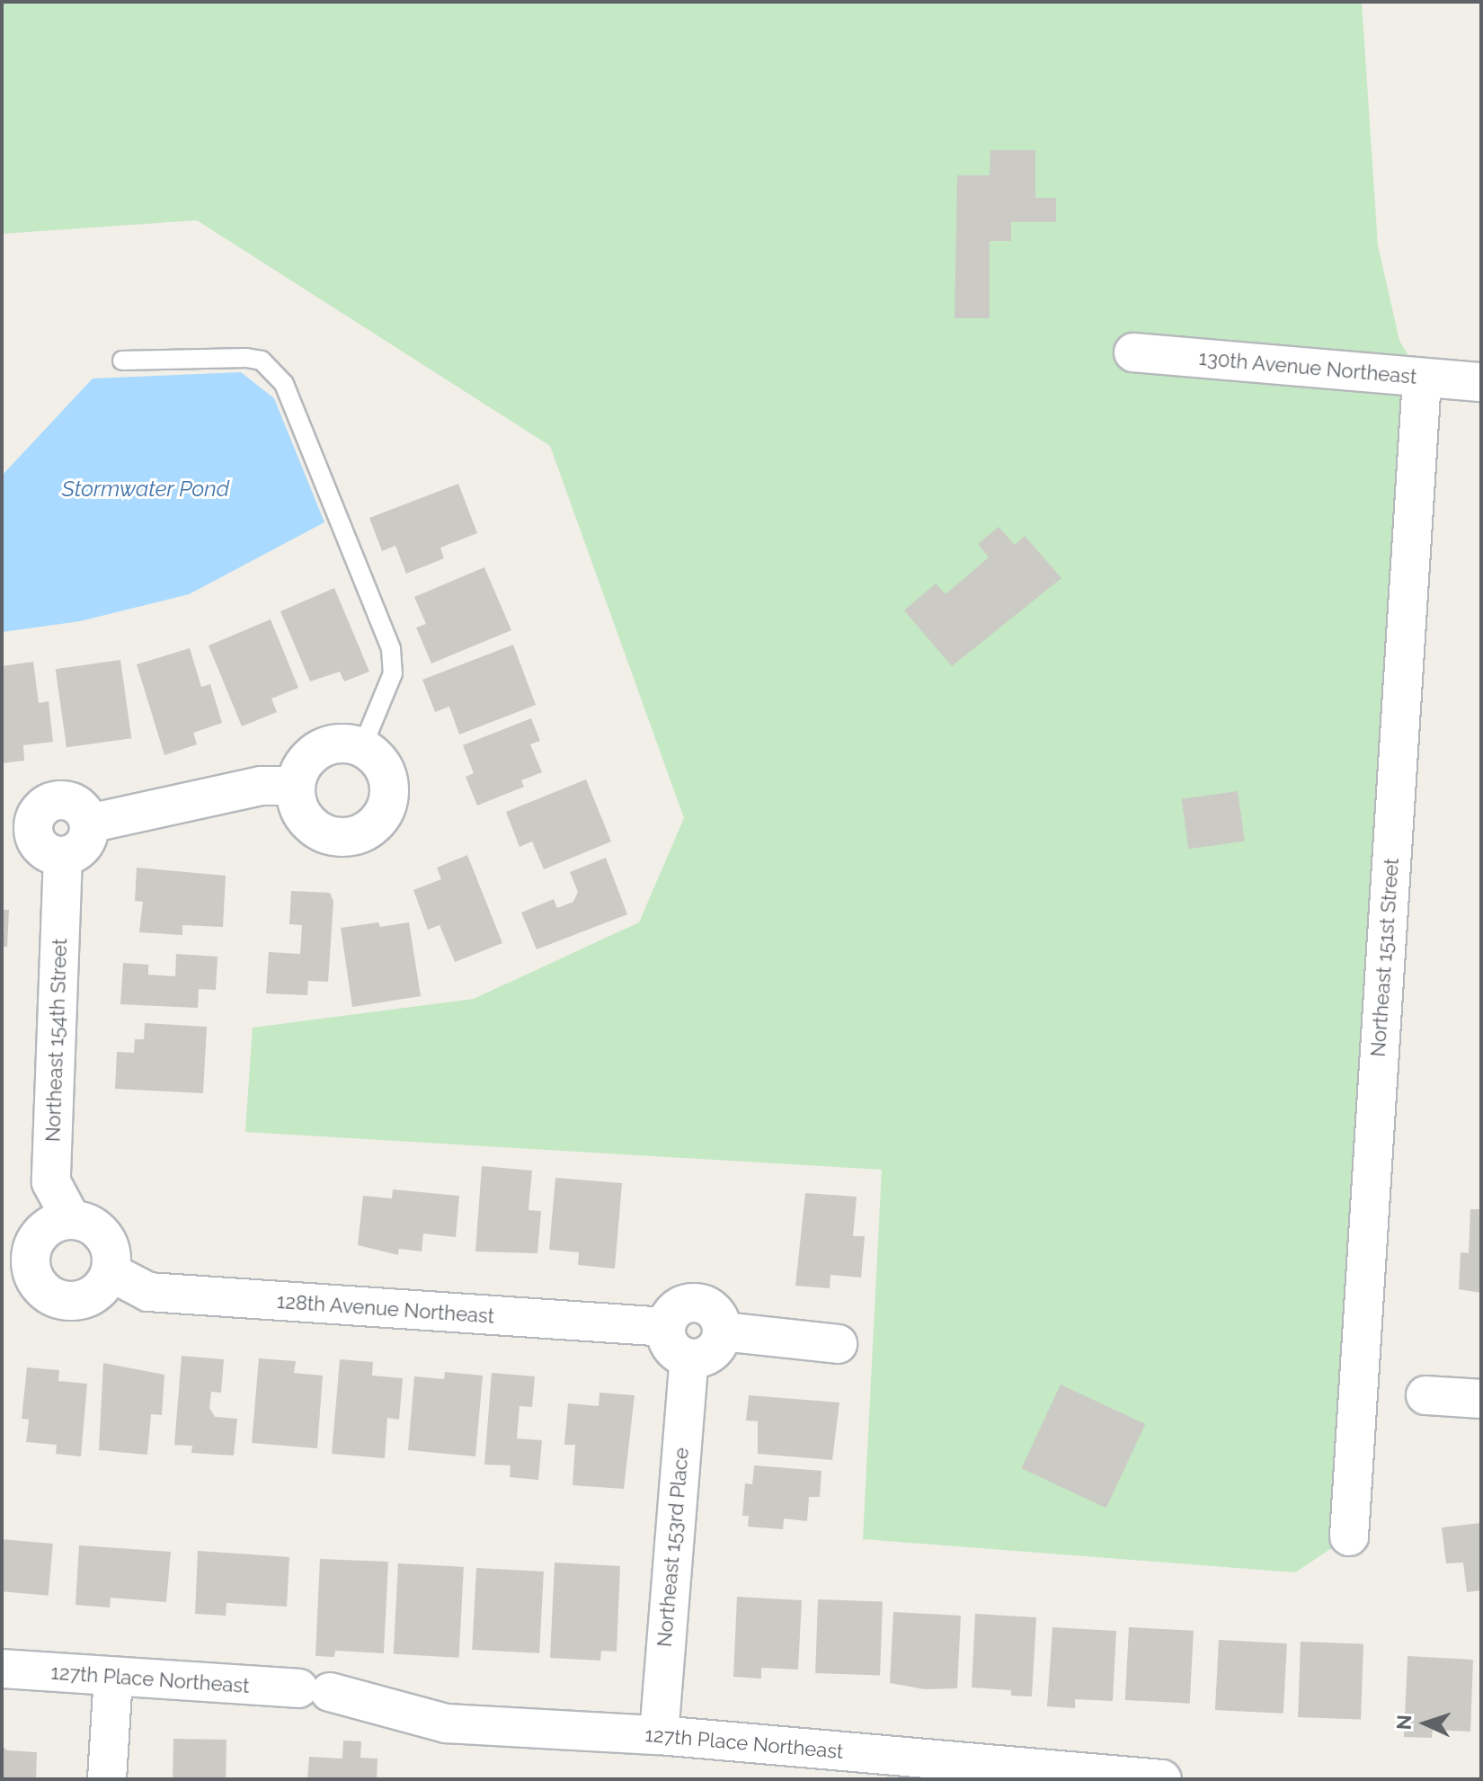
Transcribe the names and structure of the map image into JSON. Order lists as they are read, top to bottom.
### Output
{
  "streets": {
    "street": [
      "130th Avenue Northeast",
      "Northeast 151st Street",
      "Northeast 154th Street",
      "128th Avenue Northeast",
      "Northeast 153rd Place",
      "127th Place Northeast"
    ]
  },
  "crossings": [
    ["130th Avenue Northeast", "Northeast 151st Street"],
    ["Northeast 154th Street", "128th Avenue Northeast"],
    ["128th Avenue Northeast", "Northeast 153rd Place"],
    ["Northeast 153rd Place", "127th Place Northeast"]
  ],
  "water": ["Stormwater Pond"],
  "north": "left"
}
